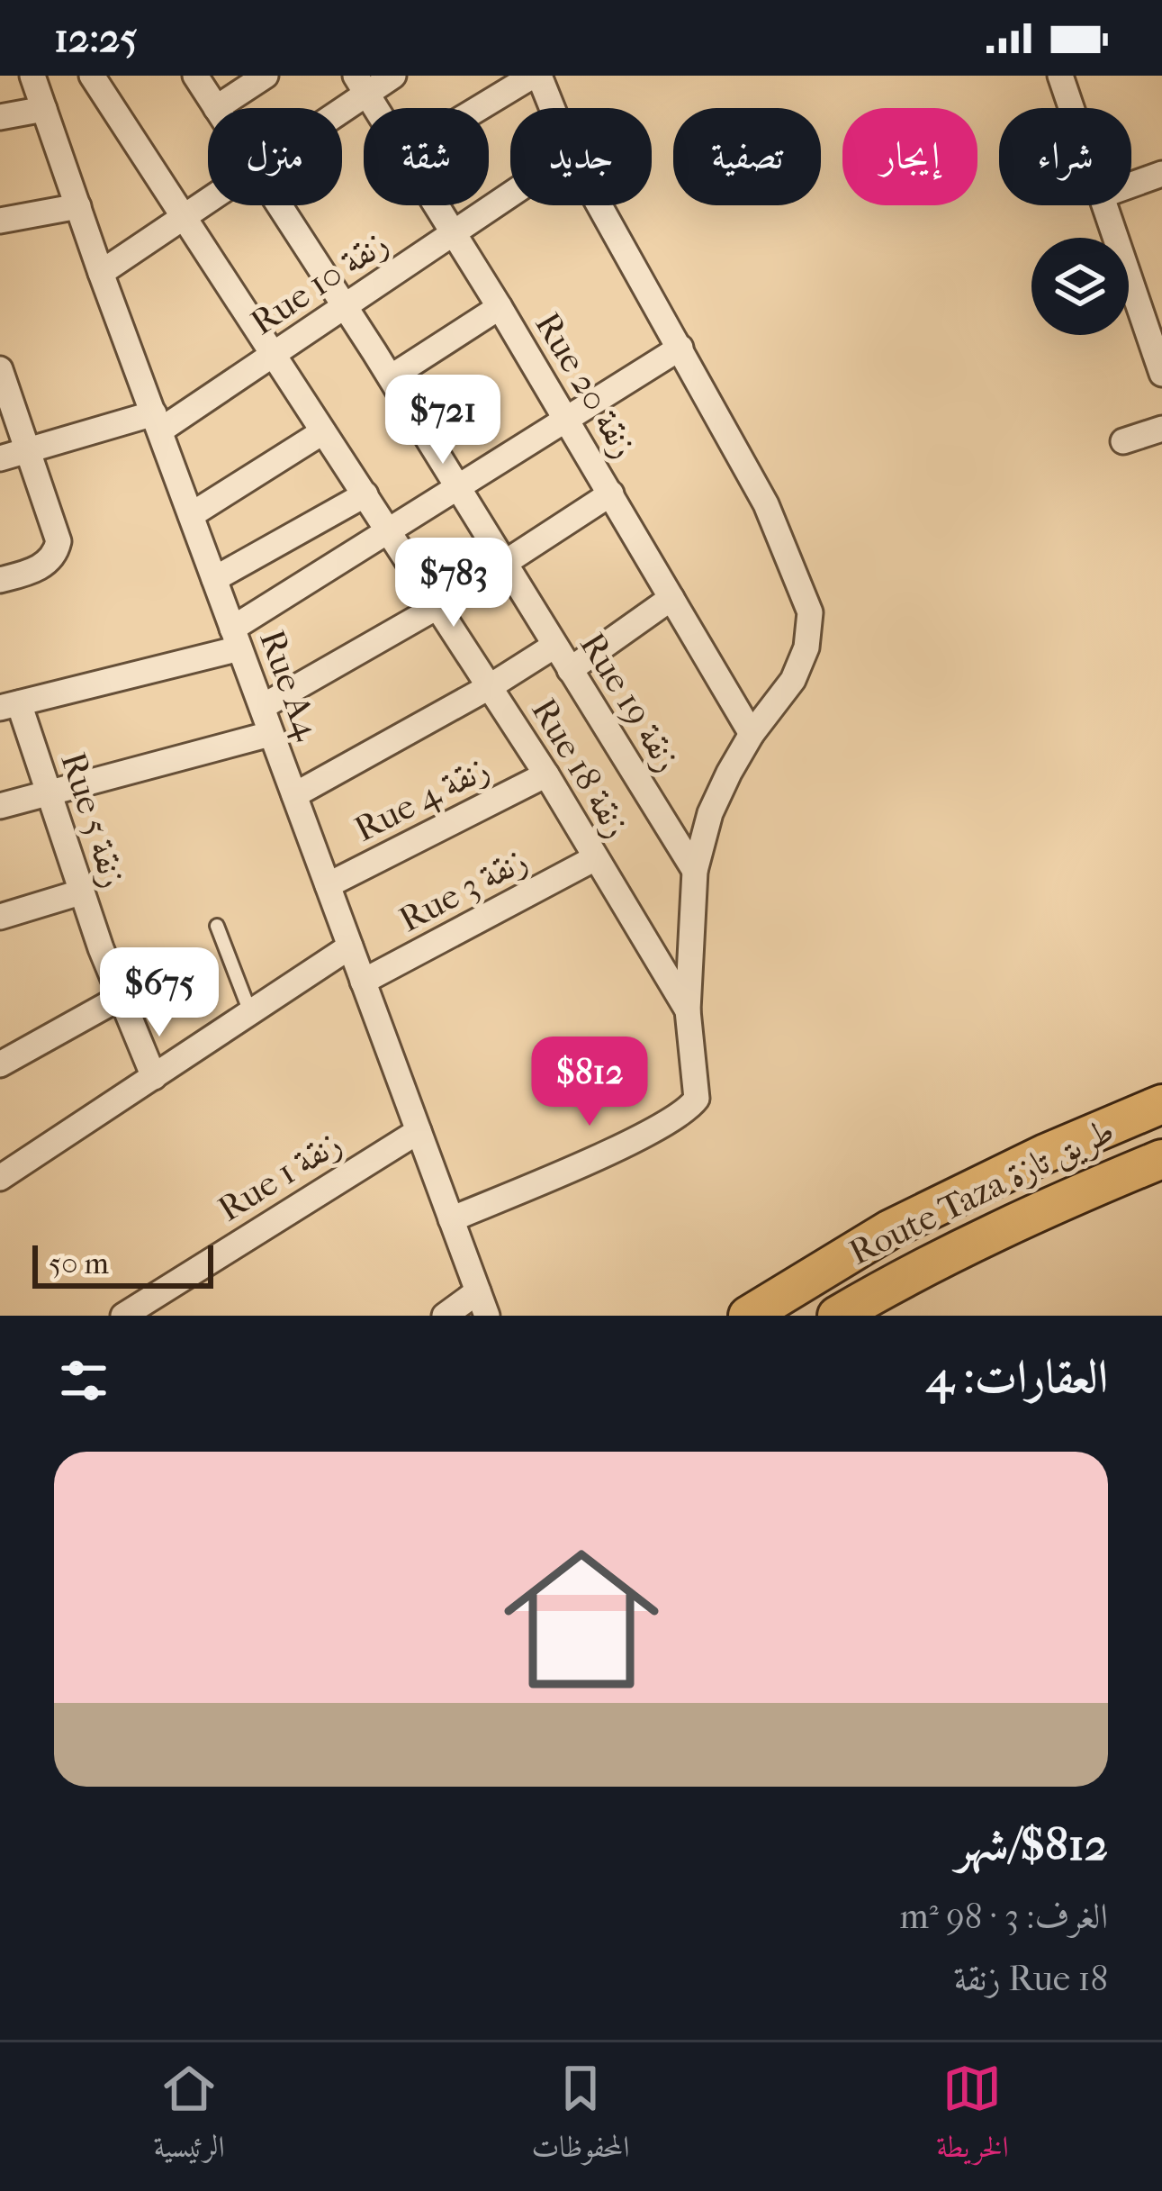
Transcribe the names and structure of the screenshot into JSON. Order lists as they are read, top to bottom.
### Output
{
  "streets": {
    "highway": ["Route Taza طريق تازة"],
    "street": [
      "Rue 10 زنقة",
      "Rue 20 زنقة",
      "Rue A4",
      "Rue 19 زنقة",
      "Rue 18 زنقة",
      "Rue 4 زنقة",
      "Rue 5 زنقة",
      "Rue 3 زنقة",
      "Rue 1 زنقة"
    ]
  },
  "crossings": [
    ["Rue 10 زنقة", "Rue 20 زنقة"],
    ["Rue 10 زنقة", "Rue A4"],
    ["Rue 10 زنقة", "Rue 19 زنقة"],
    ["Rue 10 زنقة", "Rue 18 زنقة"],
    ["Rue A4", "Rue 4 زنقة"],
    ["Rue A4", "Rue 3 زنقة"],
    ["Rue A4", "Rue 1 زنقة"],
    ["Rue 18 زنقة", "Rue 4 زنقة"],
    ["Rue 18 زنقة", "Rue 3 زنقة"]
  ],
  "scale_bar": "50 m",
  "page": {
    "status": "12:25",
    "chip": [
      "شراء",
      "إيجار",
      "تصفية",
      "جديد",
      "شقة",
      "منزل"
    ],
    "price": [
      "$721",
      "$783",
      "$675",
      "$812"
    ],
    "scale": "50 m",
    "heading": "العقارات: 4",
    "list": [
      {
        "name": "$812/شهر",
        "note": "الغرف: 3 · 98 m² · Rue 18 زنقة"
      }
    ],
    "tabs": ["الخريطة", "المحفوظات", "الرئيسية"]
  }
}
